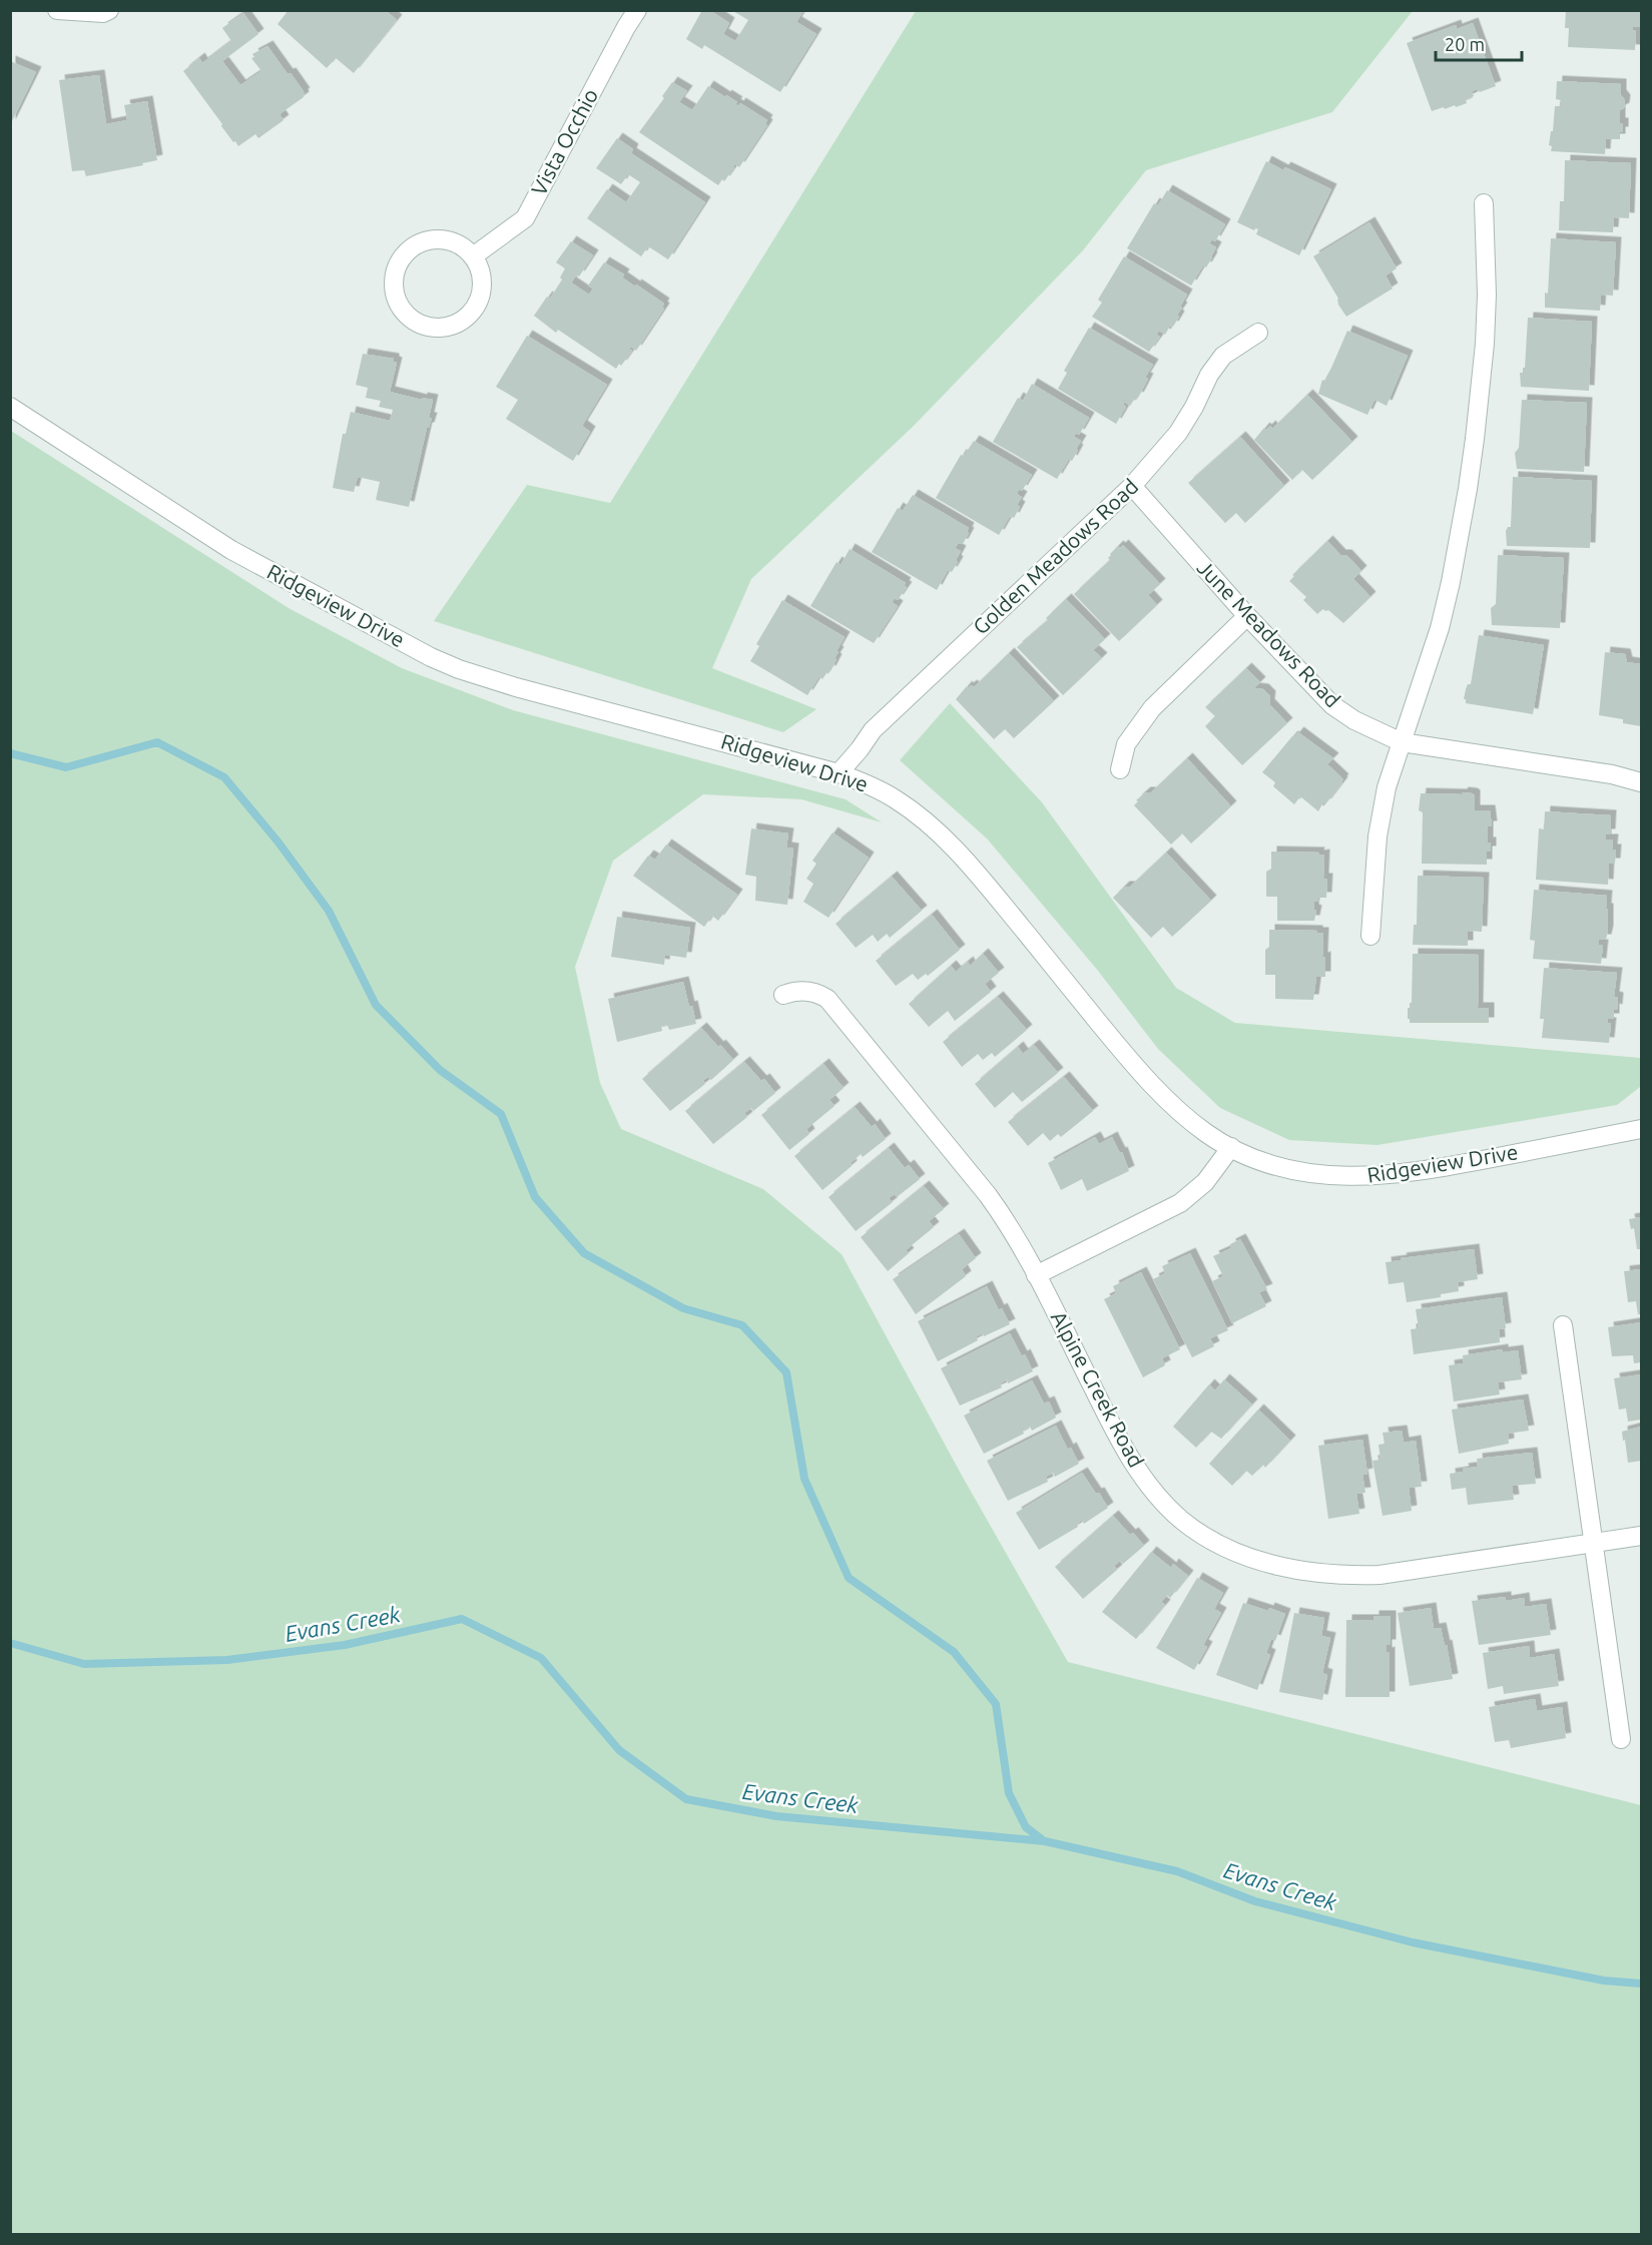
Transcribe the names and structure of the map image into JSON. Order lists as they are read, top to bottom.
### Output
{
  "streets": {
    "street": [
      "Vista Occhio",
      "Golden Meadows Road",
      "Ridgeview Drive",
      "June Meadows Road",
      "Alpine Creek Road"
    ]
  },
  "crossings": [
    ["Golden Meadows Road", "Ridgeview Drive"],
    ["Golden Meadows Road", "June Meadows Road"]
  ],
  "water": ["Evans Creek"],
  "scale_bar": "20 m"
}
